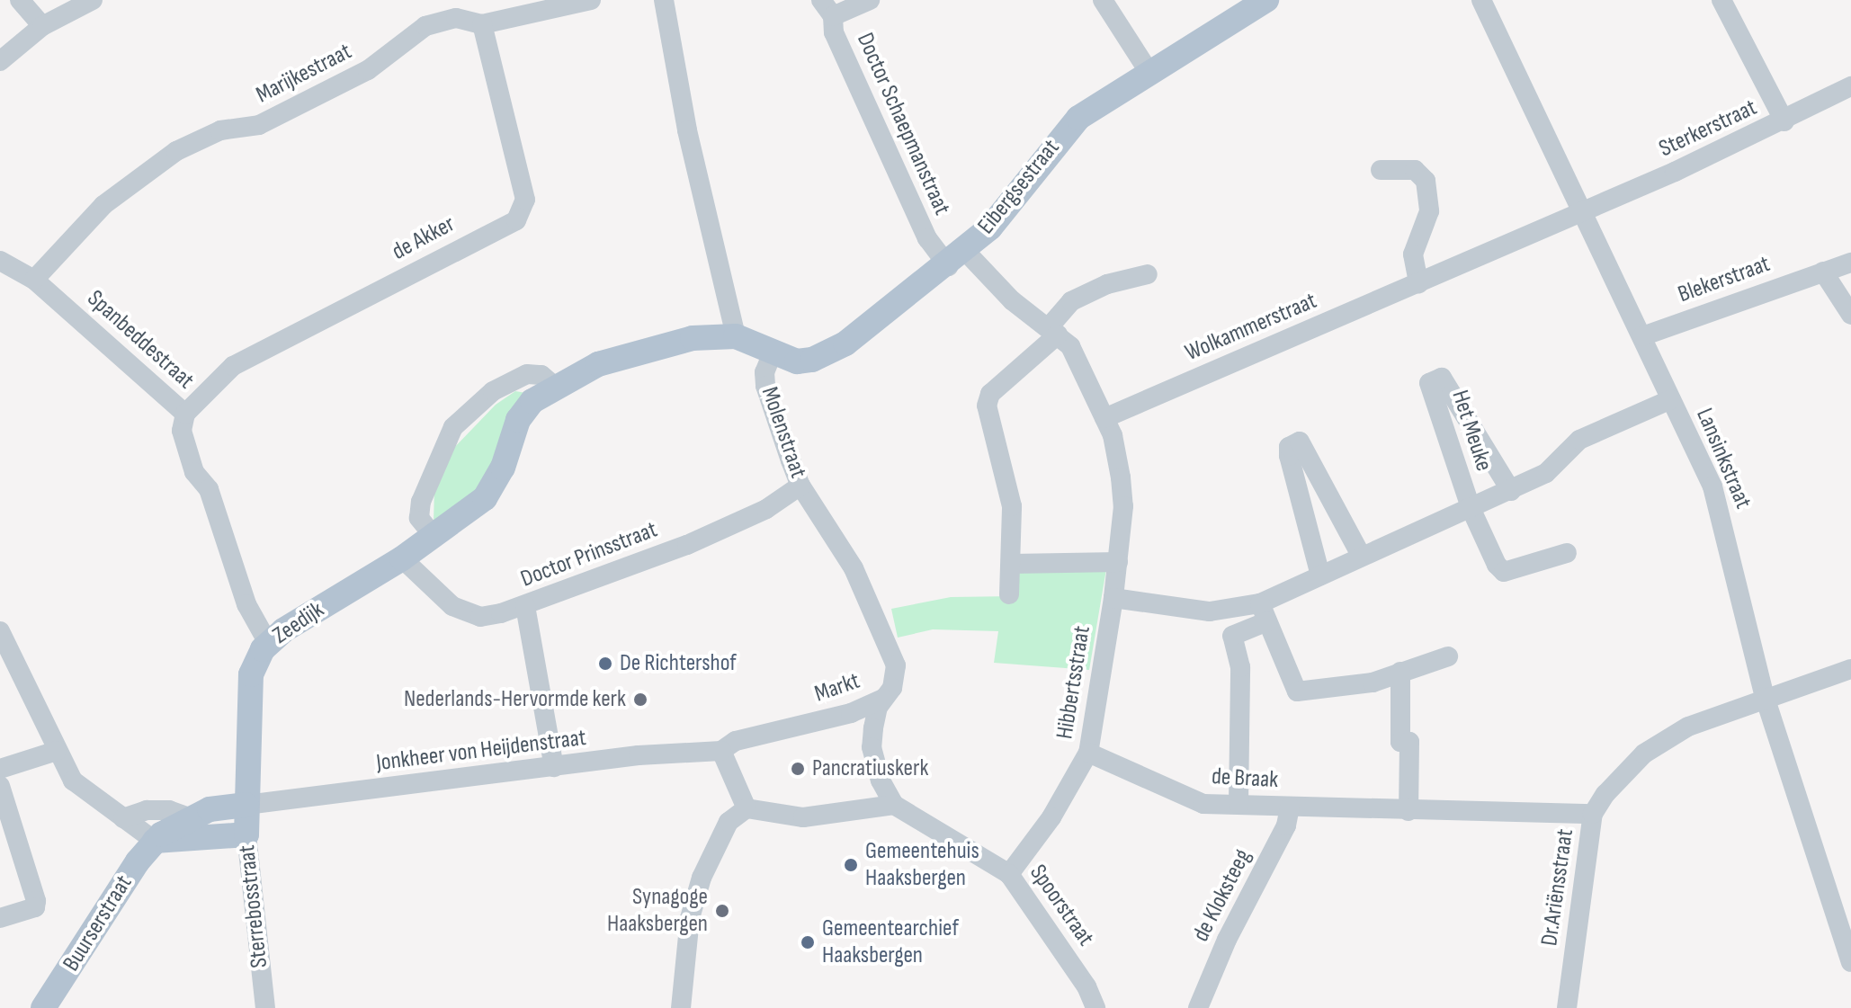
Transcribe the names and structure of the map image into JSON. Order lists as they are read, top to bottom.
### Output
{
  "streets": {
    "main road": [
      "Eibergsestraat",
      "Molenstraat",
      "Zeedijk",
      "Sterrebosstraat",
      "Buurserstraat"
    ],
    "street": [
      "Marijkestraat",
      "Doctor Schaepmanstraat",
      "Sterkerstraat",
      "de Akker",
      "Blekerstraat",
      "Wolkammerstraat",
      "Spanbeddestraat",
      "Het Meuke",
      "Lansinkstraat",
      "Doctor Prinsstraat",
      "Hibbertsstraat",
      "Markt",
      "Jonkheer von Heijdenstraat",
      "de Braak",
      "Dr.Ariënsstraat",
      "de Kloksteeg",
      "Spoorstraat"
    ]
  },
  "crossings": [
    ["Marijkestraat", "de Akker"],
    ["Marijkestraat", "Spanbeddestraat"],
    ["Doctor Schaepmanstraat", "Eibergsestraat"],
    ["Doctor Schaepmanstraat", "Hibbertsstraat"],
    ["Sterkerstraat", "Wolkammerstraat"],
    ["Sterkerstraat", "Lansinkstraat"],
    ["Eibergsestraat", "Molenstraat"],
    ["Eibergsestraat", "Hibbertsstraat"],
    ["de Akker", "Spanbeddestraat"],
    ["Blekerstraat", "Lansinkstraat"],
    ["Wolkammerstraat", "Lansinkstraat"],
    ["Wolkammerstraat", "Hibbertsstraat"],
    ["Spanbeddestraat", "Zeedijk"],
    ["Het Meuke", "Lansinkstraat"],
    ["Het Meuke", "Hibbertsstraat"],
    ["Het Meuke", "de Braak"],
    ["Molenstraat", "Doctor Prinsstraat"],
    ["Molenstraat", "Zeedijk"],
    ["Molenstraat", "Markt"],
    ["Lansinkstraat", "Dr.Ariënsstraat"],
    ["Doctor Prinsstraat", "Zeedijk"],
    ["Zeedijk", "Jonkheer von Heijdenstraat"],
    ["Zeedijk", "Sterrebosstraat"],
    ["Hibbertsstraat", "de Braak"],
    ["Hibbertsstraat", "Spoorstraat"],
    ["Markt", "Jonkheer von Heijdenstraat"],
    ["Markt", "Spoorstraat"],
    ["Jonkheer von Heijdenstraat", "Sterrebosstraat"],
    ["de Braak", "Dr.Ariënsstraat"],
    ["de Braak", "de Kloksteeg"]
  ],
  "places": [
    "De Richtershof",
    "Nederlands-Hervormde kerk",
    "Pancratiuskerk",
    "Gemeentehuis Haaksbergen",
    "Synagoge Haaksbergen",
    "Gemeentearchief Haaksbergen"
  ]
}
